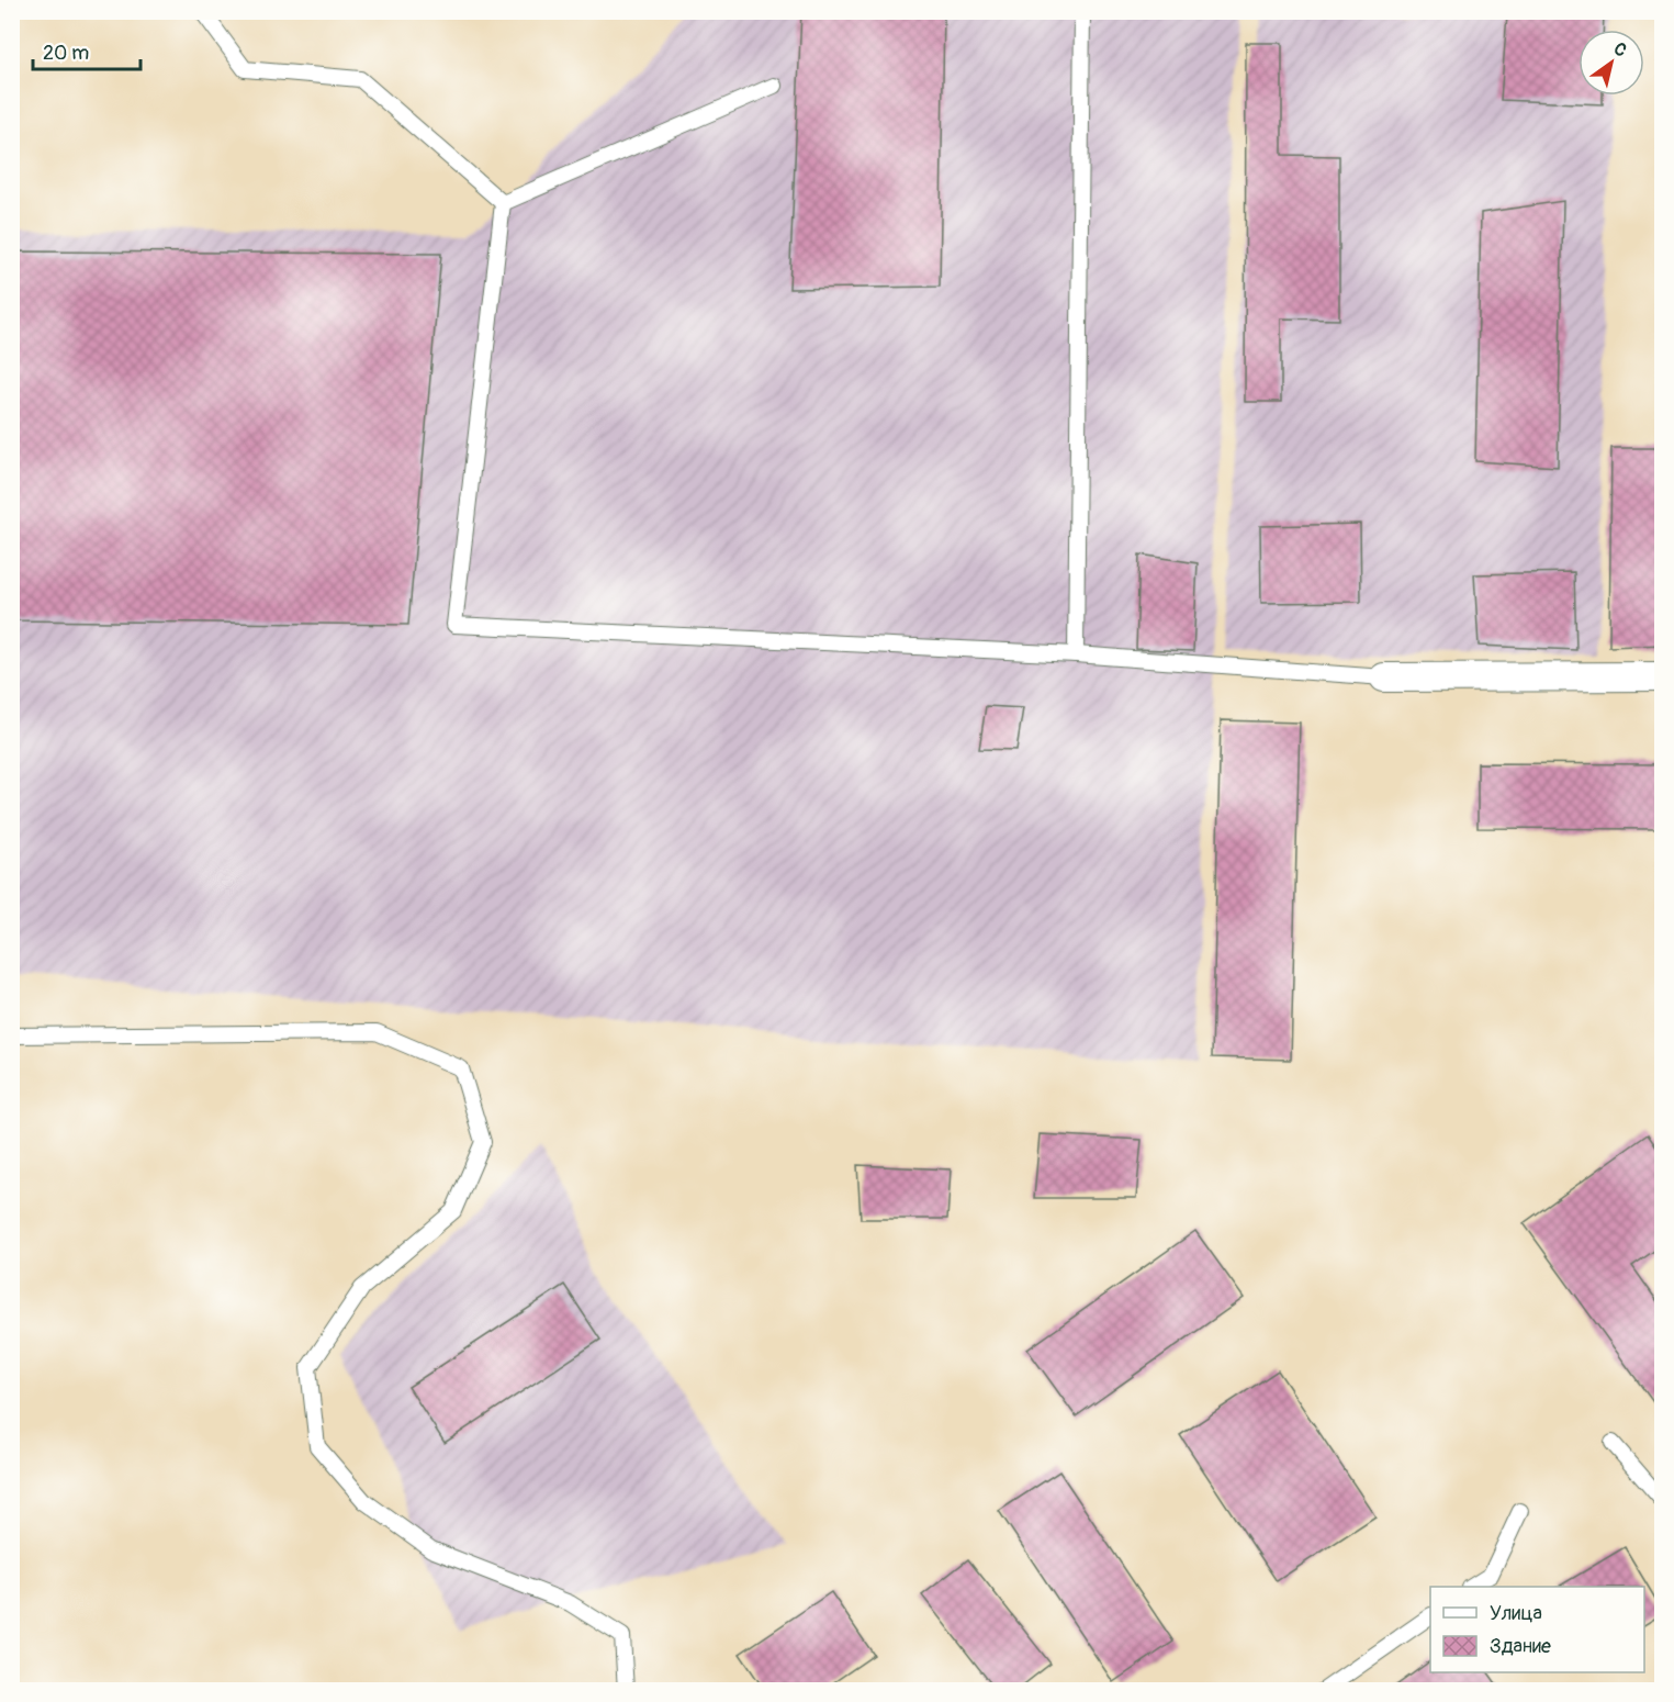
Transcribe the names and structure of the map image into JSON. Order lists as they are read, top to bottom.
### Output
{
  "legend": ["Улица", "Здание"],
  "scale_bar": "20 m",
  "north": "top right"
}
